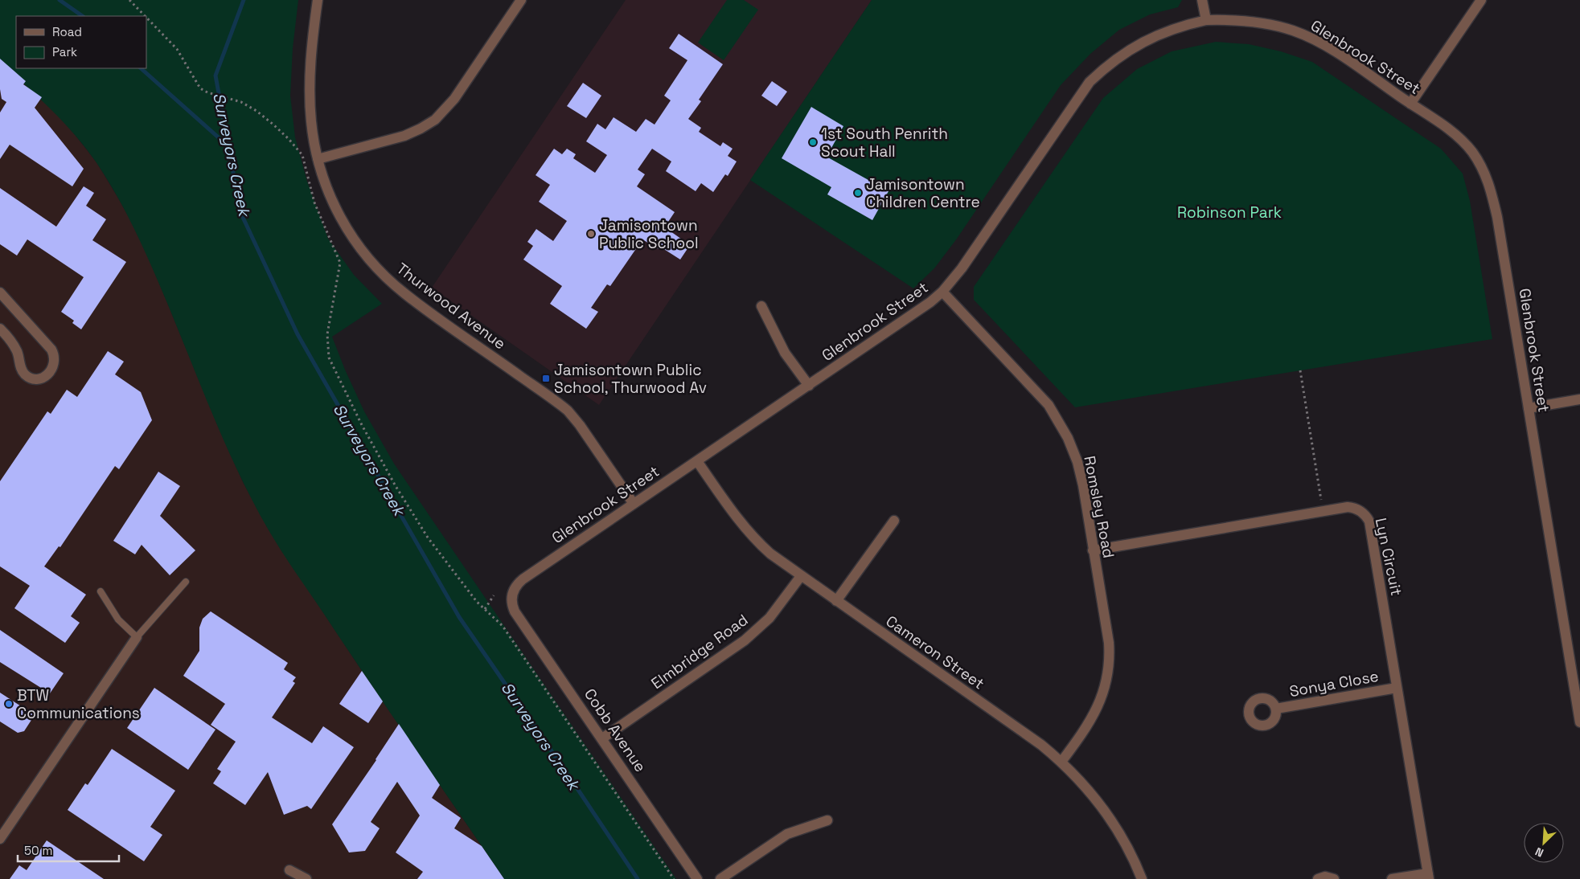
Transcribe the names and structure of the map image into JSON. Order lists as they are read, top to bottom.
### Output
{
  "streets": {
    "street": [
      "Glenbrook Street",
      "Thurwood Avenue",
      "Romsley Road",
      "Lyn Circuit",
      "Elmbridge Road",
      "Cameron Street",
      "Sonya Close",
      "Cobb Avenue"
    ]
  },
  "crossings": [
    ["Glenbrook Street", "Thurwood Avenue"],
    ["Glenbrook Street", "Romsley Road"],
    ["Glenbrook Street", "Cameron Street"],
    ["Glenbrook Street", "Cobb Avenue"],
    ["Romsley Road", "Lyn Circuit"],
    ["Romsley Road", "Cameron Street"],
    ["Lyn Circuit", "Sonya Close"],
    ["Elmbridge Road", "Cameron Street"],
    ["Elmbridge Road", "Cobb Avenue"]
  ],
  "water": ["Surveyors Creek"],
  "parks": ["Robinson Park"],
  "places": {
    "other": [
      "1st South Penrith Scout Hall",
      "Jamisontown Children Centre",
      "Jamisontown Public School",
      "BTW Communications"
    ],
    "transit": ["Jamisontown Public School, Thurwood Av"]
  },
  "legend": ["Road", "Park"],
  "scale_bar": "50 m",
  "north": "bottom left"
}
